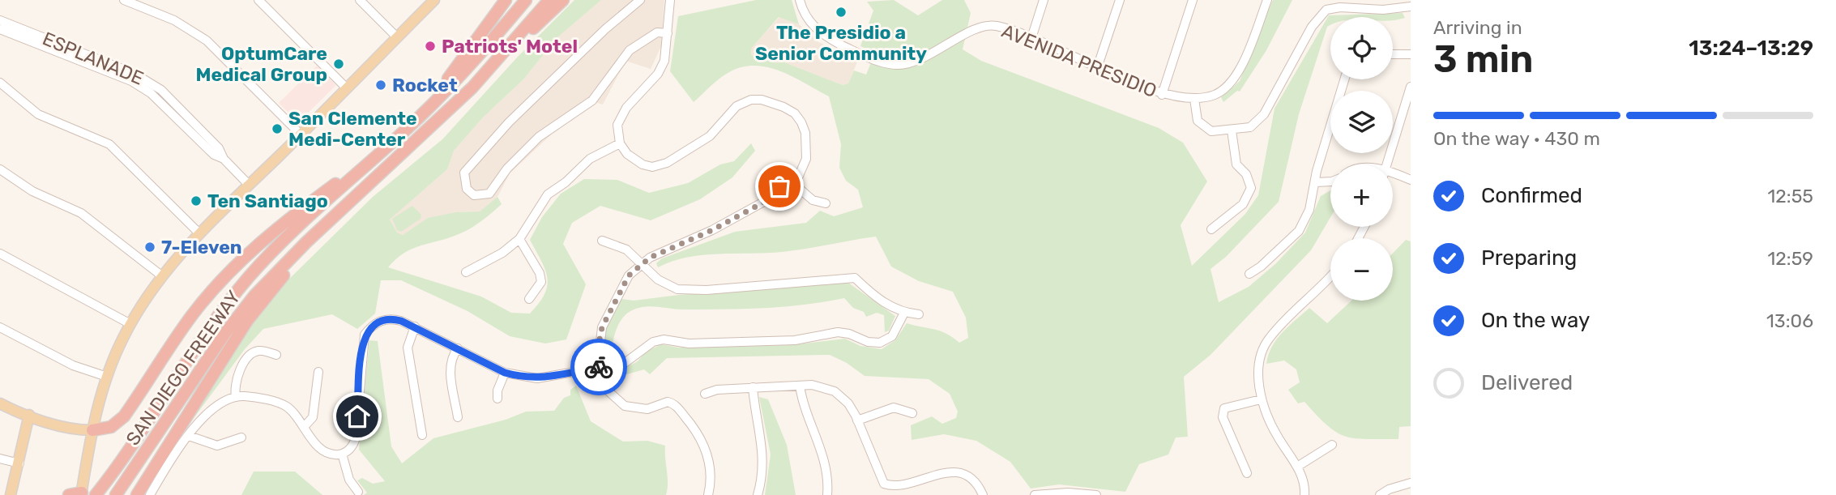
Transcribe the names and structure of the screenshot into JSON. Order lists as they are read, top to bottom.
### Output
{
  "streets": {
    "highway": ["SAN DIEGO FREEWAY"],
    "street": ["ESPLANADE", "AVENIDA PRESIDIO"]
  },
  "places": [
    "The Presidio a Senior Community",
    "Patriots' Motel",
    "OptumCare Medical Group",
    "Rocket",
    "San Clemente Medi-Center",
    "Ten Santiago",
    "7-Eleven"
  ],
  "page": {
    "heading": ["3 min", "Arriving in", "13:24–13:29"],
    "map_buttons": ["+", "−"],
    "bar": "On the way · 430 m",
    "list": [
      ["Confirmed", "12:55"],
      ["Preparing", "12:59"],
      ["On the way", "13:06"],
      "Delivered"
    ]
  }
}
